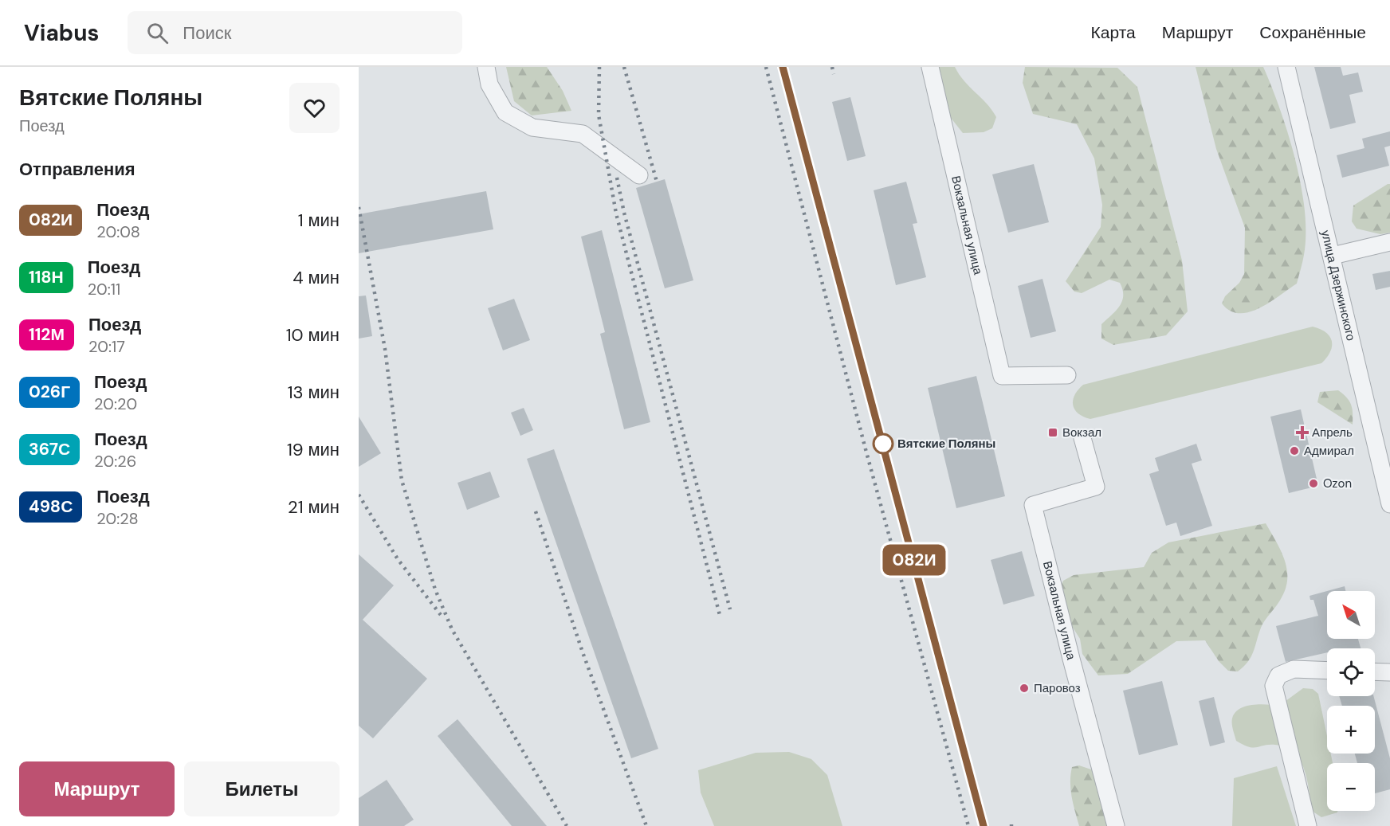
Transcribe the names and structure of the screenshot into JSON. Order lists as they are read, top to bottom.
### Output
{
  "streets": {
    "street": ["Вокзальная улица", "улица Дзержинского"]
  },
  "places": {
    "transit": ["Вокзал"],
    "health": ["Апрель"],
    "other": [
      "Вятские Поляны",
      "Адмирал",
      "Ozon",
      "Паровоз"
    ]
  },
  "north": "top left",
  "page": {
    "header": "Viabus",
    "search": "Поиск",
    "nav": ["Карта", "Маршрут", "Сохранённые"],
    "heading": [
      ["Вятские Поляны", "Поезд"],
      "Отправления"
    ],
    "on_map": "082И",
    "list": [
      {
        "mark": "082И",
        "name": "Поезд",
        "note": "20:08",
        "value": "1 мин"
      },
      {
        "mark": "118Н",
        "name": "Поезд",
        "note": "20:11",
        "value": "4 мин"
      },
      {
        "mark": "112М",
        "name": "Поезд",
        "note": "20:17",
        "value": "10 мин"
      },
      {
        "mark": "026Г",
        "name": "Поезд",
        "note": "20:20",
        "value": "13 мин"
      },
      {
        "mark": "367С",
        "name": "Поезд",
        "note": "20:26",
        "value": "19 мин"
      },
      {
        "mark": "498С",
        "name": "Поезд",
        "note": "20:28",
        "value": "21 мин"
      }
    ],
    "map_buttons": ["+", "−"],
    "buttons": ["Маршрут", "Билеты"]
  }
}
